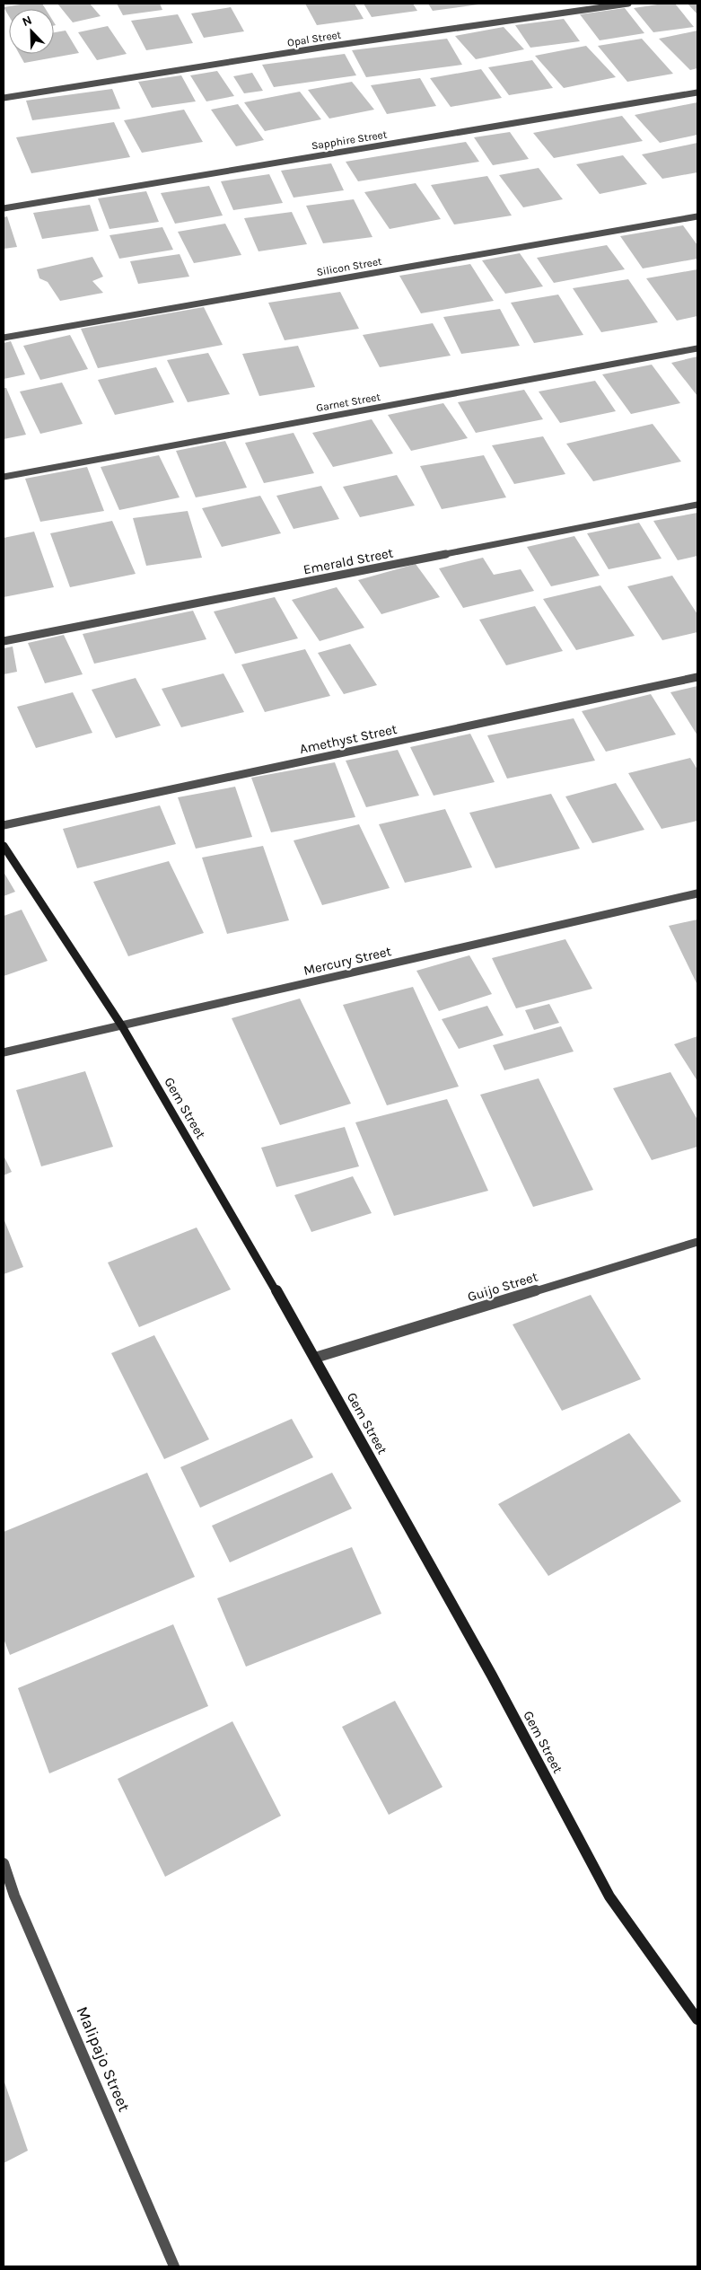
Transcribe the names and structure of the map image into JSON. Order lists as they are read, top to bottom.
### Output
{
  "streets": {
    "street": [
      "Opal Street",
      "Sapphire Street",
      "Silicon Street",
      "Garnet Street",
      "Emerald Street",
      "Amethyst Street",
      "Mercury Street",
      "Gem Street",
      "Guijo Street",
      "Malipajo Street"
    ]
  },
  "crossings": [
    ["Mercury Street", "Gem Street"],
    ["Gem Street", "Guijo Street"]
  ],
  "north": "top left"
}
